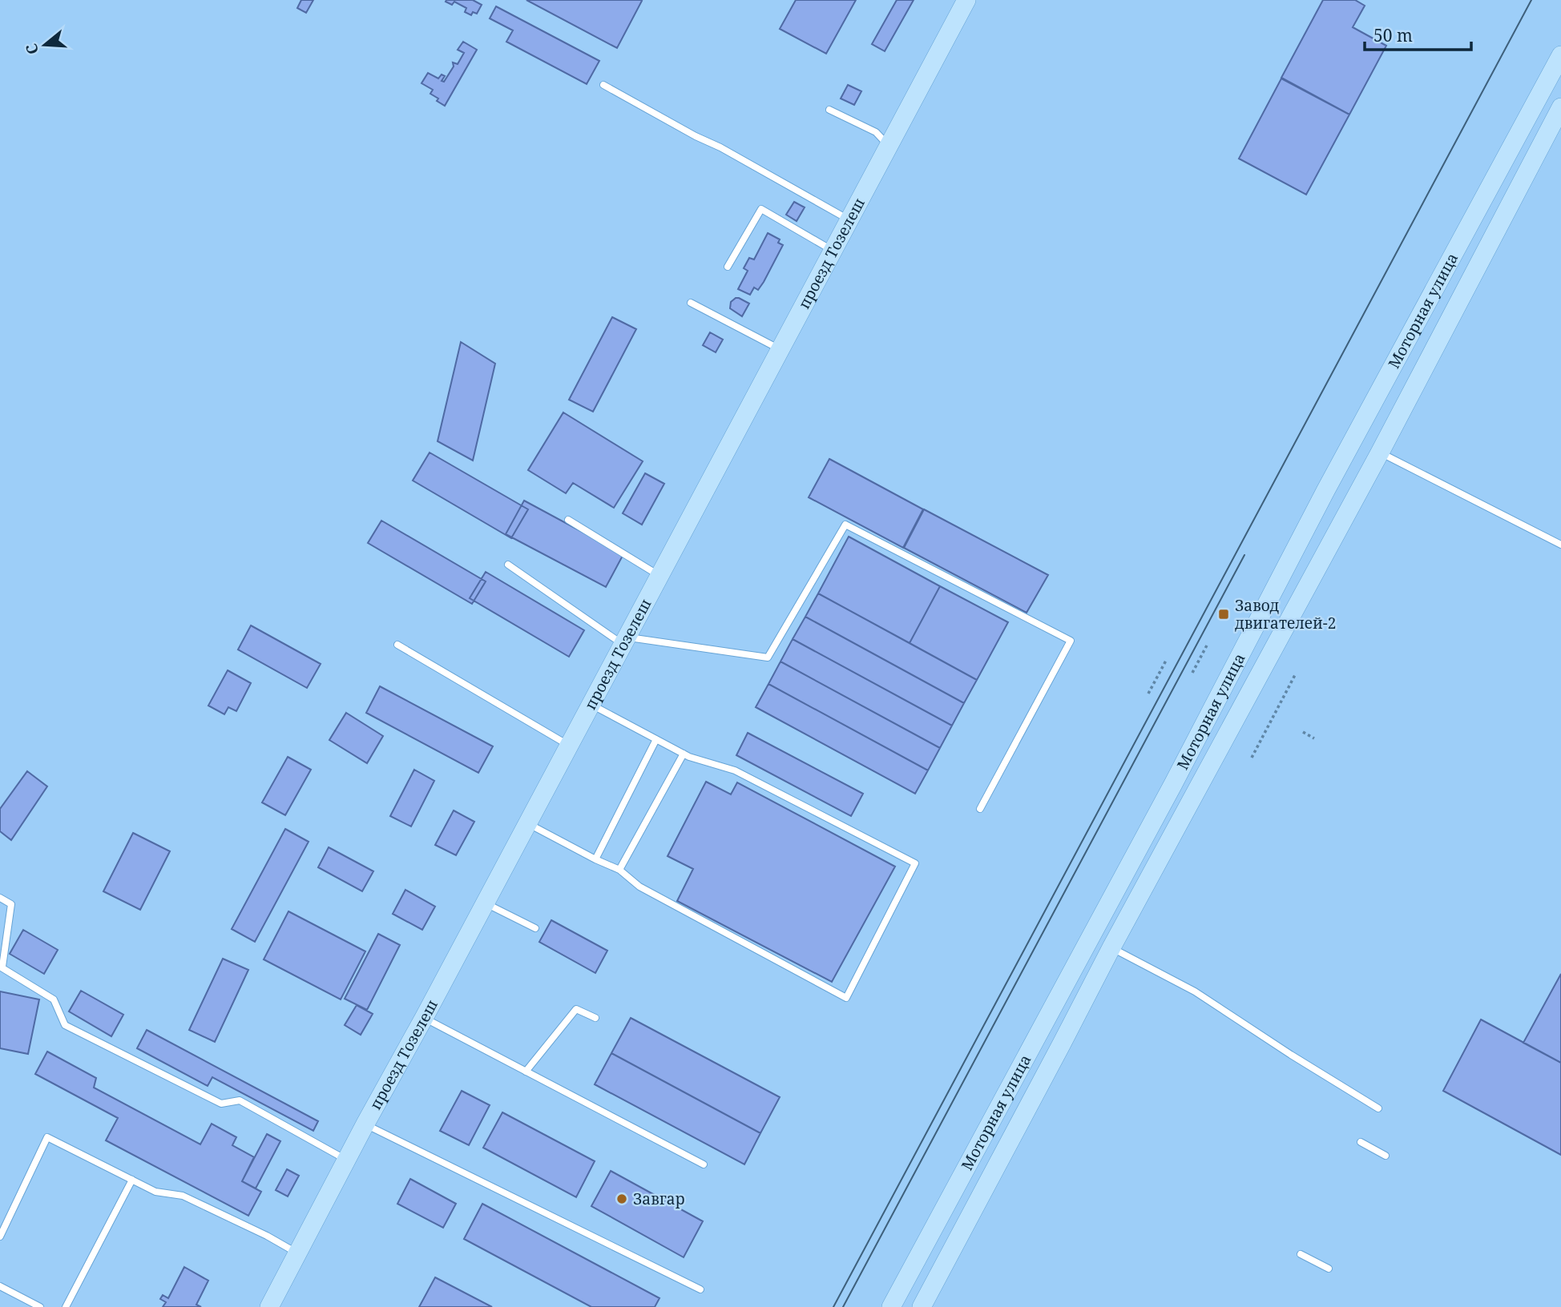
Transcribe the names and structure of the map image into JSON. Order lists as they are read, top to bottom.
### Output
{
  "streets": {
    "main road": ["проезд Тозелеш", "Моторная улица"]
  },
  "places": {
    "transit": ["Завод двигателей-2"],
    "other": ["Завгар"]
  },
  "scale_bar": "50 m",
  "north": "left"
}
